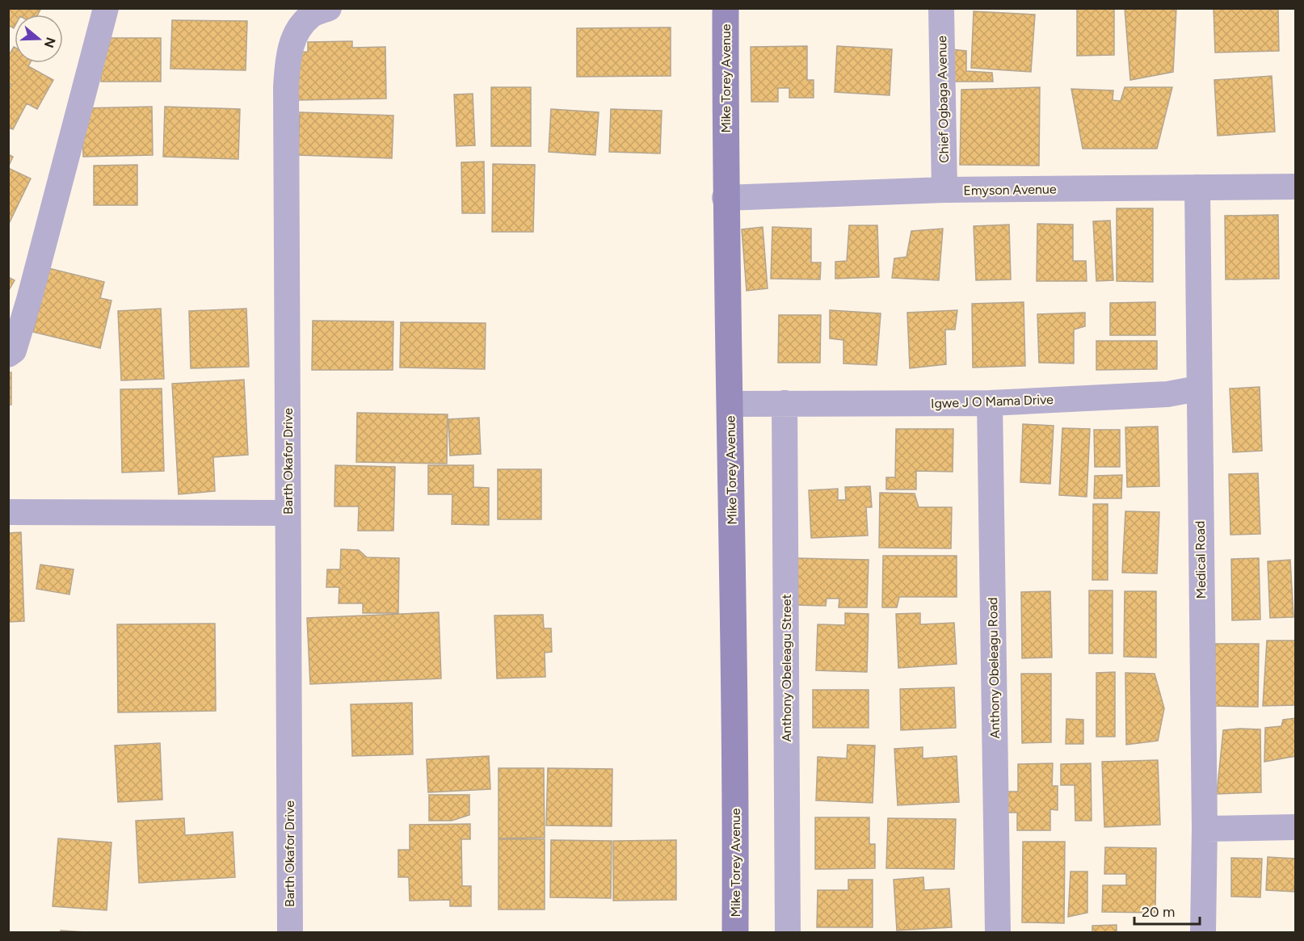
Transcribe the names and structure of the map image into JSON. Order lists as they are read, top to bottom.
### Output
{
  "streets": {
    "main road": ["Mike Torey Avenue"],
    "street": [
      "Chief Ogbaga Avenue",
      "Emyson Avenue",
      "Igwe J O Mama Drive",
      "Barth Okafor Drive",
      "Medical Road",
      "Anthony Obeleagu Street",
      "Anthony Obeleagu Road"
    ]
  },
  "crossings": [
    ["Mike Torey Avenue", "Emyson Avenue"],
    ["Mike Torey Avenue", "Igwe J O Mama Drive"],
    ["Chief Ogbaga Avenue", "Emyson Avenue"],
    ["Emyson Avenue", "Medical Road"],
    ["Igwe J O Mama Drive", "Medical Road"],
    ["Igwe J O Mama Drive", "Anthony Obeleagu Street"],
    ["Igwe J O Mama Drive", "Anthony Obeleagu Road"]
  ],
  "scale_bar": "20 m",
  "north": "right"
}
